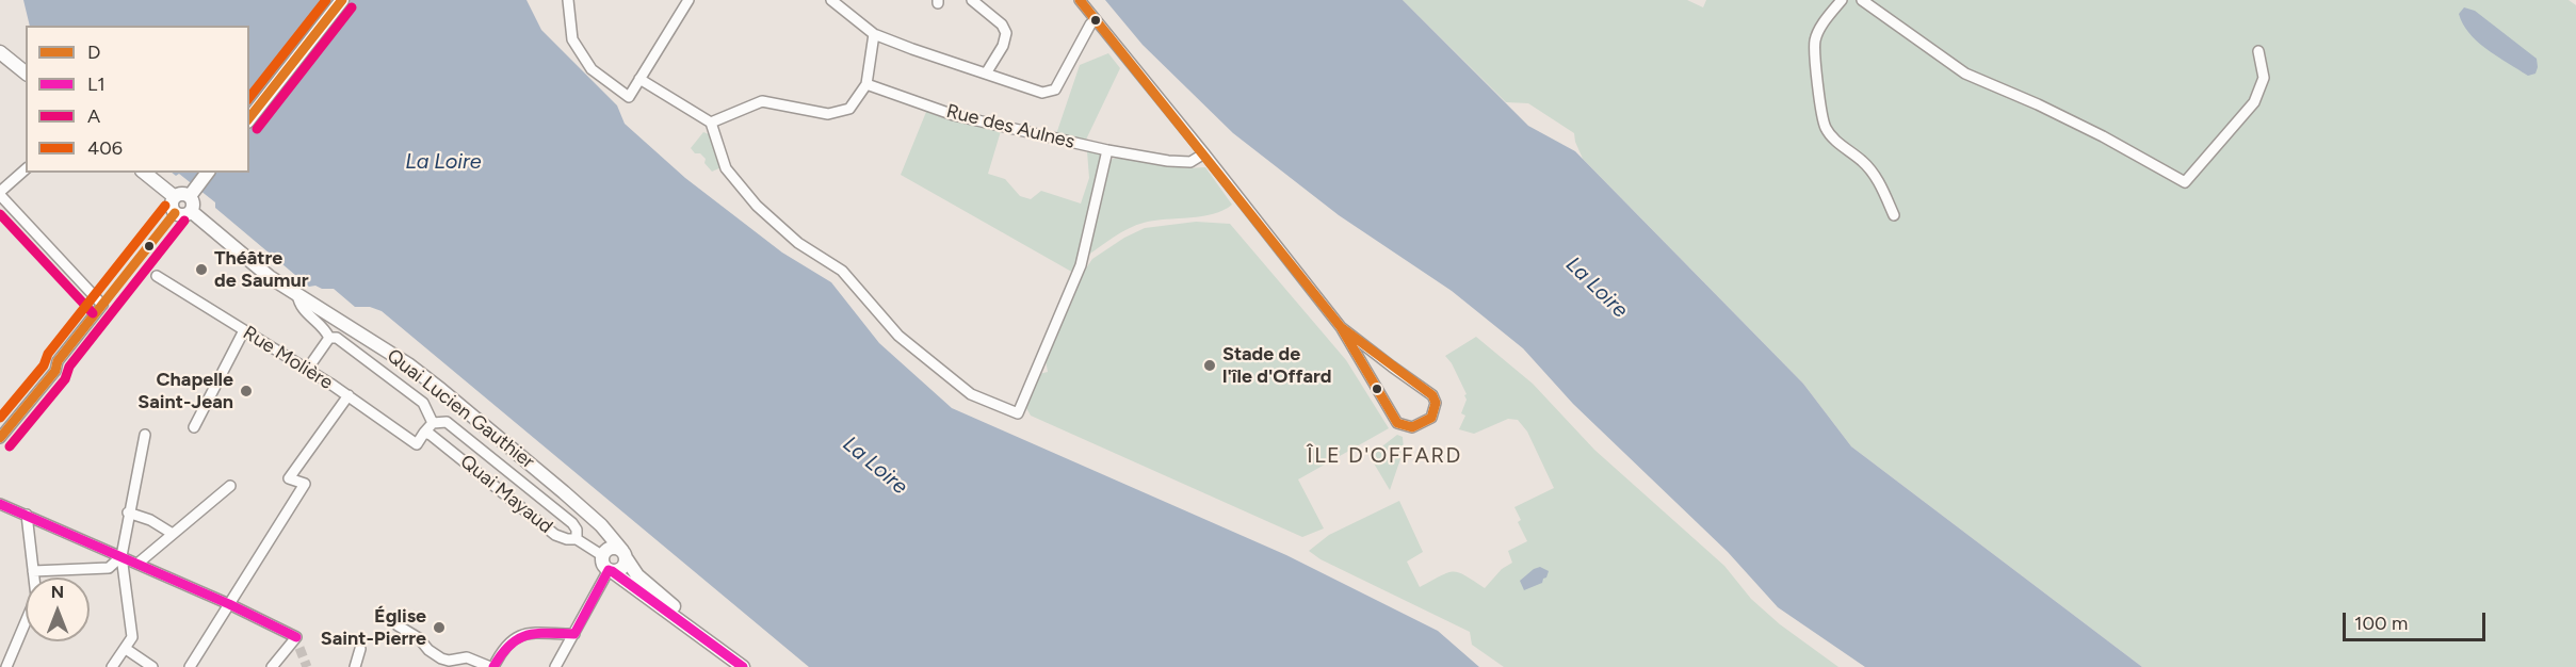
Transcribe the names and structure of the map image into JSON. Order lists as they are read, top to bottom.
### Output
{
  "streets": {
    "main road": ["Quai Lucien Gauthier"],
    "street": ["Rue des Aulnes", "Rue Molière", "Quai Mayaud"]
  },
  "crossings": [
    ["Rue Molière", "Quai Mayaud"],
    ["Quai Lucien Gauthier", "Quai Mayaud"]
  ],
  "districts": ["ÎLE D'OFFARD"],
  "water": ["La Loire"],
  "places": [
    "Théâtre de Saumur",
    "Stade de l'île d'Offard",
    "Chapelle Saint-Jean",
    "Église Saint-Pierre"
  ],
  "lines": [
    "transit line D",
    "transit line 406",
    "transit line A",
    "transit line L1"
  ],
  "legend": [
    "D",
    "L1",
    "A",
    "406"
  ],
  "scale_bar": "100 m",
  "north": "top"
}
